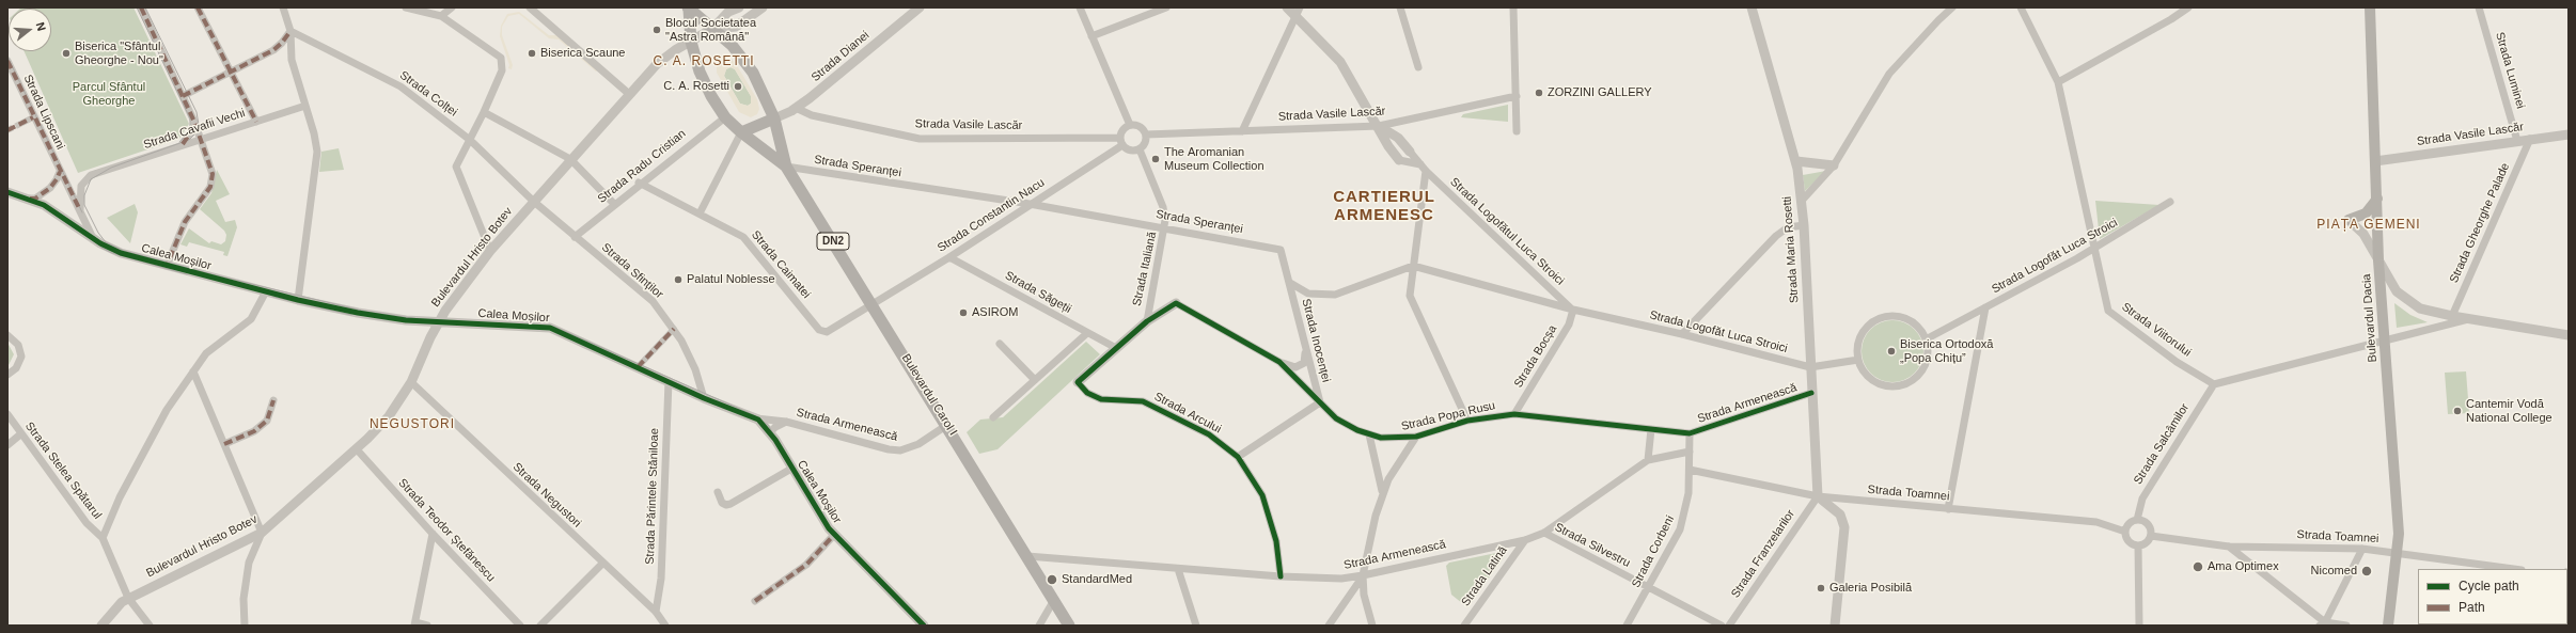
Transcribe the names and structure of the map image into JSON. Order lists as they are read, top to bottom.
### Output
{
  "streets": {
    "main road": ["DN2", "Bulevardul Dacia", "Bulevardul Carol I"],
    "street": [
      "Strada Dianei",
      "Strada Luminei",
      "Strada Colței",
      "Strada Lipscani",
      "Strada Vasile Lascăr",
      "Strada Cavafii Vechi",
      "Strada Radu Cristian",
      "Strada Speranței",
      "Strada Constantin Nacu",
      "Strada Gheorghe Palade",
      "Strada Logofătul Luca Stroici",
      "Strada Maria Rosetti",
      "Strada Logofăt Luca Stroici",
      "Calea Moșilor",
      "Bulevardul Hristo Botev",
      "Strada Caimatei",
      "Strada Italiană",
      "Strada Sfinților",
      "Strada Săgeții",
      "Strada Viitorului",
      "Strada Inocenței",
      "Strada Bocșa",
      "Strada Armenească",
      "Strada Arcului",
      "Strada Popa Rusu",
      "Strada Salcâmilor",
      "Strada Stelea Spătarul",
      "Strada Toamnei",
      "Strada Negustori",
      "Strada Părintele Stăniloae",
      "Strada Teodor Ștefănescu",
      "Strada Silvestru",
      "Strada Corbeni",
      "Strada Franzelarilor",
      "Strada Latină"
    ]
  },
  "crossings": [
    ["Strada Dianei", "Strada Vasile Lascăr"],
    ["Strada Dianei", "DN2"],
    ["Strada Luminei", "Strada Vasile Lascăr"],
    ["Strada Colței", "Bulevardul Hristo Botev"],
    ["Strada Colței", "Strada Sfinților"],
    ["Strada Vasile Lascăr", "Strada Constantin Nacu"],
    ["Strada Vasile Lascăr", "Strada Gheorghe Palade"],
    ["Strada Vasile Lascăr", "Strada Italiană"],
    ["Strada Vasile Lascăr", "Bulevardul Dacia"],
    ["Strada Radu Cristian", "DN2"],
    ["Strada Radu Cristian", "Strada Caimatei"],
    ["Strada Radu Cristian", "Strada Sfinților"],
    ["Strada Speranței", "Strada Constantin Nacu"],
    ["Strada Speranței", "DN2"],
    ["Strada Speranței", "Strada Italiană"],
    ["Strada Speranței", "Strada Inocenței"],
    ["Strada Speranței", "Bulevardul Carol I"],
    ["Strada Constantin Nacu", "Strada Caimatei"],
    ["Strada Constantin Nacu", "Strada Italiană"],
    ["Strada Constantin Nacu", "Strada Săgeții"],
    ["Strada Constantin Nacu", "Bulevardul Carol I"],
    ["Strada Logofătul Luca Stroici", "Strada Logofăt Luca Stroici"],
    ["Strada Logofătul Luca Stroici", "Strada Bocșa"],
    ["DN2", "Bulevardul Hristo Botev"],
    ["DN2", "Bulevardul Carol I"],
    ["Strada Maria Rosetti", "Strada Logofăt Luca Stroici"],
    ["Strada Maria Rosetti", "Strada Armenească"],
    ["Strada Maria Rosetti", "Strada Toamnei"],
    ["Strada Maria Rosetti", "Strada Franzelarilor"],
    ["Strada Logofăt Luca Stroici", "Strada Viitorului"],
    ["Strada Logofăt Luca Stroici", "Strada Bocșa"],
    ["Calea Moșilor", "Bulevardul Hristo Botev"],
    ["Calea Moșilor", "Strada Sfinților"],
    ["Calea Moșilor", "Strada Armenească"],
    ["Calea Moșilor", "Strada Părintele Stăniloae"],
    ["Bulevardul Hristo Botev", "Strada Sfinților"],
    ["Bulevardul Hristo Botev", "Strada Negustori"],
    ["Bulevardul Hristo Botev", "Strada Teodor Ștefănescu"],
    ["Strada Caimatei", "Bulevardul Carol I"],
    ["Bulevardul Dacia", "Strada Toamnei"],
    ["Strada Viitorului", "Strada Salcâmilor"],
    ["Strada Inocenței", "Strada Popa Rusu"],
    ["Strada Bocșa", "Strada Popa Rusu"],
    ["Bulevardul Carol I", "Strada Armenească"],
    ["Strada Armenească", "Strada Arcului"],
    ["Strada Armenească", "Strada Popa Rusu"],
    ["Strada Armenească", "Strada Silvestru"],
    ["Strada Armenească", "Strada Corbeni"],
    ["Strada Armenească", "Strada Latină"],
    ["Strada Popa Rusu", "Strada Corbeni"],
    ["Strada Salcâmilor", "Strada Toamnei"],
    ["Strada Toamnei", "Strada Corbeni"],
    ["Strada Toamnei", "Strada Franzelarilor"],
    ["Strada Negustori", "Strada Părintele Stăniloae"],
    ["Strada Silvestru", "Strada Corbeni"]
  ],
  "districts": [
    "C. A. ROSETTI",
    "CARTIERUL ARMENESC",
    "PIAȚA GEMENI",
    "NEGUSTORI"
  ],
  "parks": ["Parcul Sfântul Gheorghe"],
  "places": [
    "Blocul Societatea \"Astra Română\"",
    "Biserica \"Sfântul Gheorghe - Nou\"",
    "Biserica Scaune",
    "C. A. Rosetti",
    "ZORZINI GALLERY",
    "The Aromanian Museum Collection",
    "Palatul Noblesse",
    "ASIROM",
    "Biserica Ortodoxă „Popa Chițu”",
    "Cantemir Vodă National College",
    "Ama Optimex",
    "Nicomed",
    "StandardMed",
    "Galeria Posibilă"
  ],
  "legend": ["Cycle path", "Path"],
  "north": "right"
}
